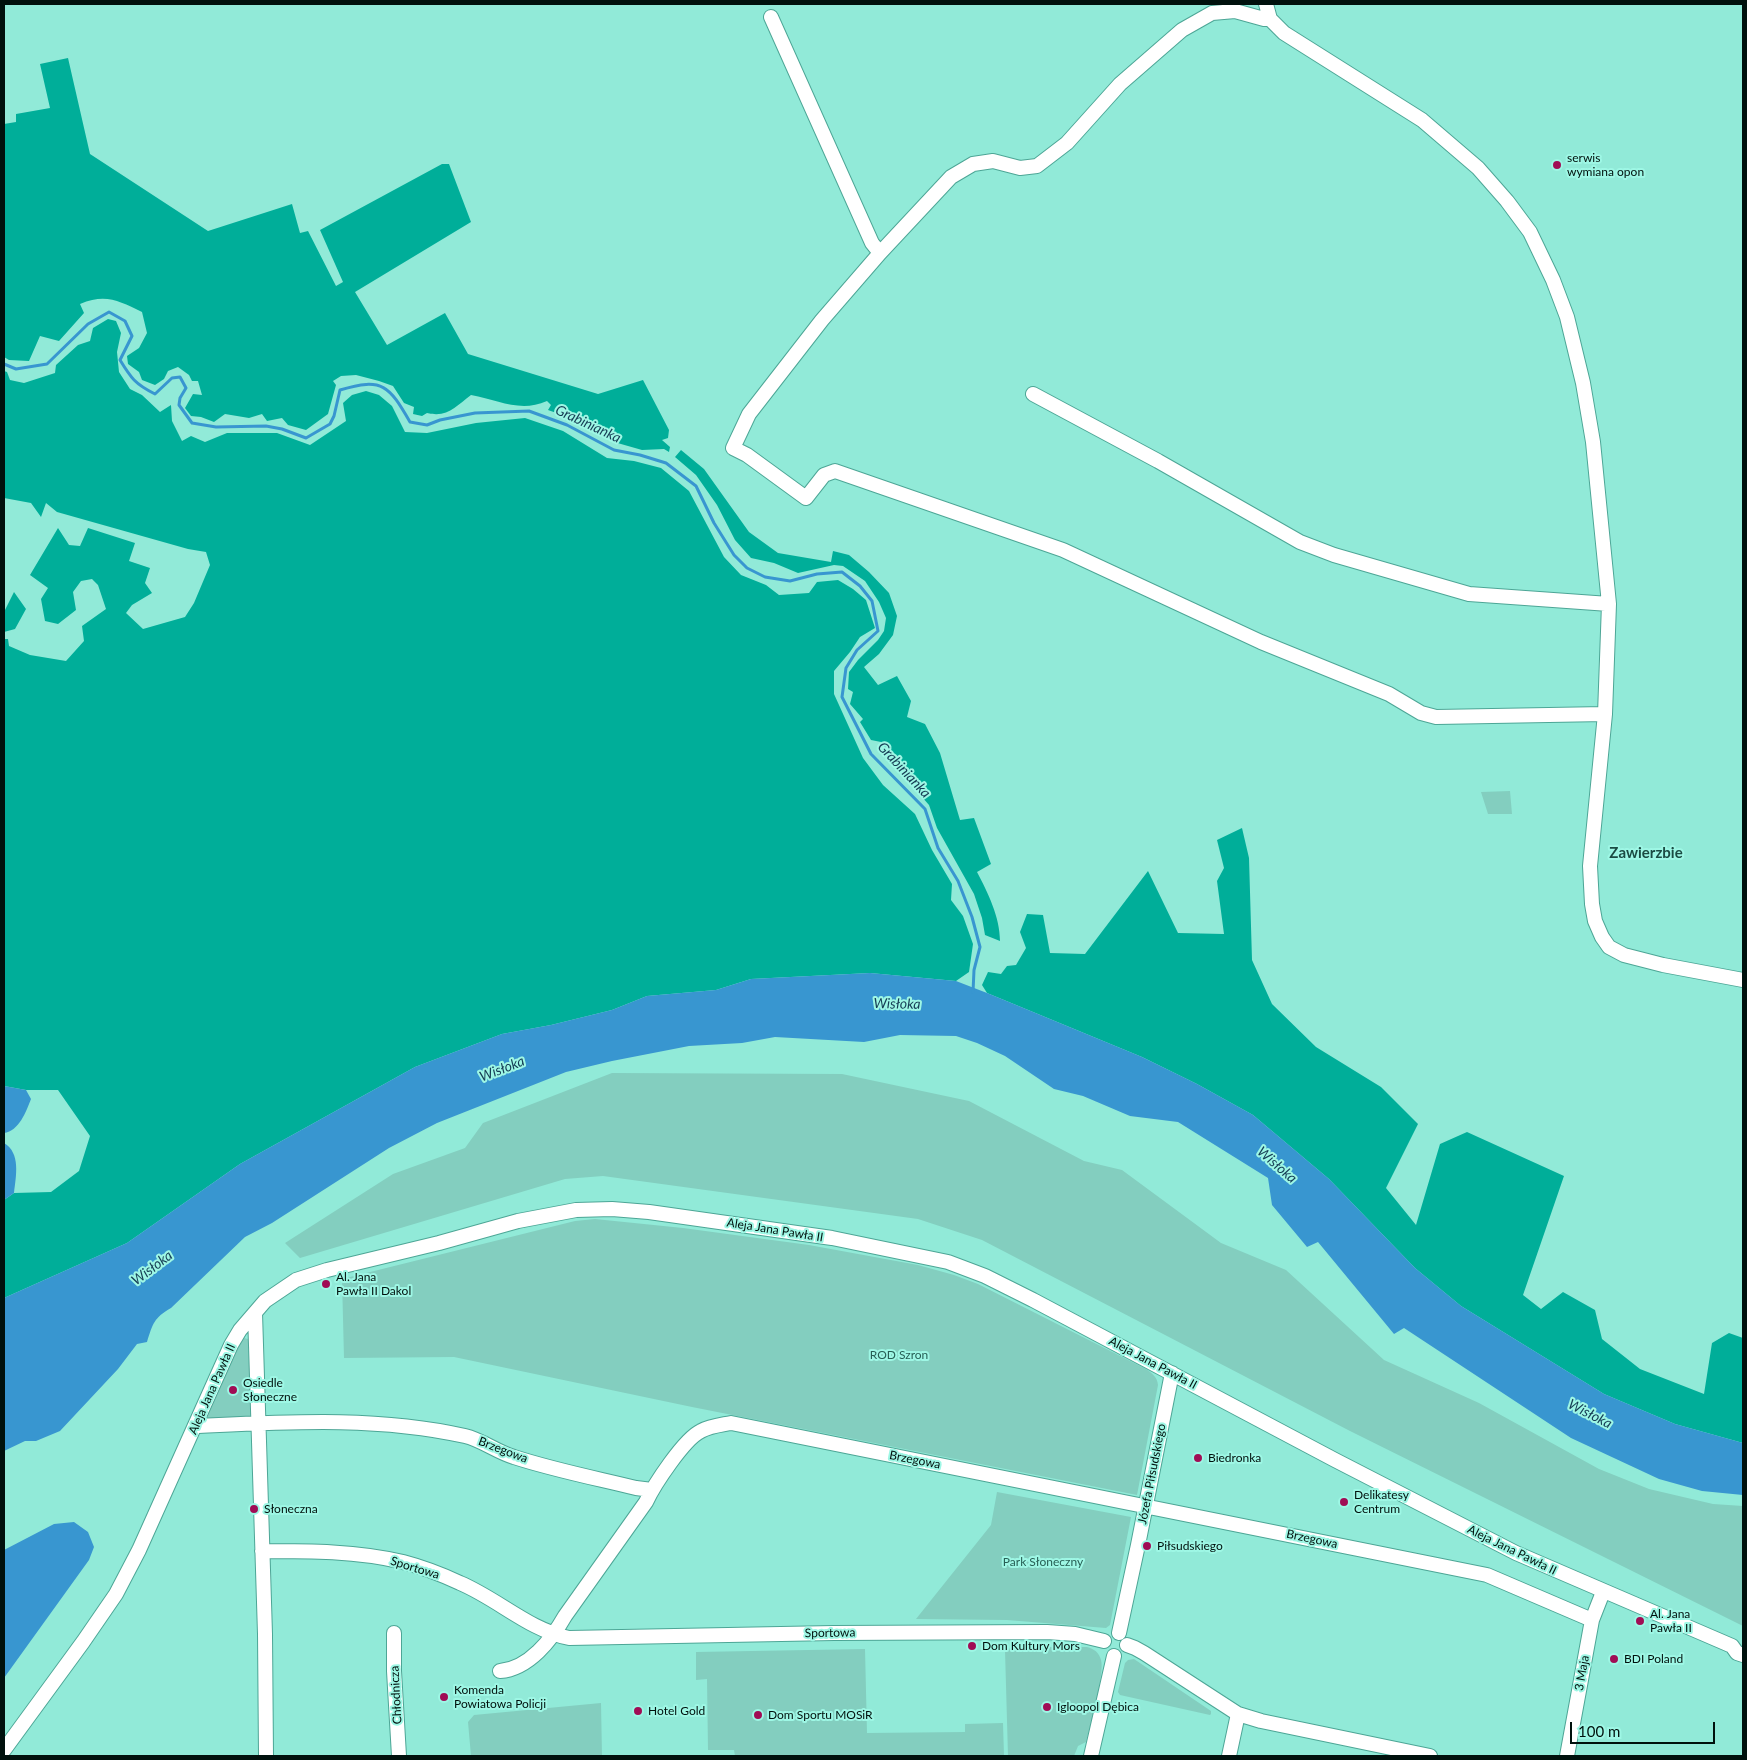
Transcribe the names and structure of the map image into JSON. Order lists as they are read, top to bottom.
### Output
{
  "streets": {
    "street": [
      "Aleja Jana Pawła II",
      "Brzegowa",
      "Józefa Piłsudskiego",
      "Sportowa",
      "3 Maja",
      "Chłodnicza"
    ]
  },
  "crossings": [
    ["Aleja Jana Pawła II", "Józefa Piłsudskiego"],
    ["Aleja Jana Pawła II", "3 Maja"],
    ["Brzegowa", "Józefa Piłsudskiego"],
    ["Brzegowa", "3 Maja"],
    ["Józefa Piłsudskiego", "Sportowa"]
  ],
  "districts": ["Zawierzbie"],
  "water": ["Grabinianka", "Wisłoka"],
  "parks": ["ROD Szron", "Park Słoneczny"],
  "places": [
    "serwis wymiana opon",
    "Al. Jana Pawła II Dakol",
    "Osiedle Słoneczne",
    "Biedronka",
    "Delikatesy Centrum",
    "Słoneczna",
    "Piłsudskiego",
    "Al. Jana Pawła II",
    "Dom Kultury Mors",
    "BDI Poland",
    "Komenda Powiatowa Policji",
    "Igloopol Dębica",
    "Hotel Gold",
    "Dom Sportu MOSiR"
  ],
  "scale_bar": "100 m"
}
